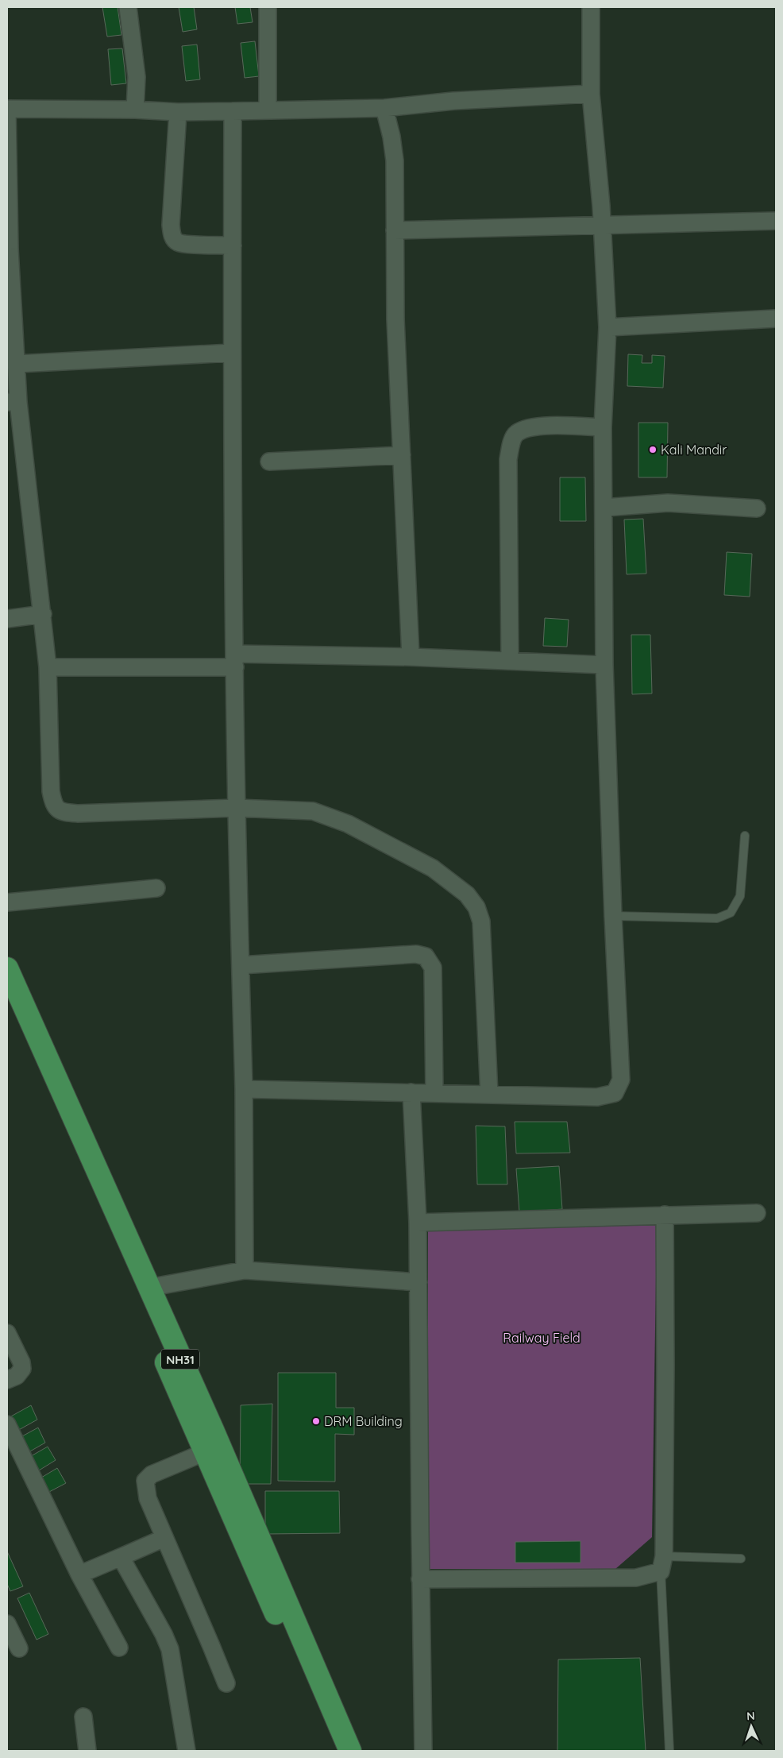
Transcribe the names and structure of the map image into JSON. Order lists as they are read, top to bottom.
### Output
{
  "streets": {
    "highway": ["NH31"]
  },
  "parks": ["Railway Field"],
  "places": ["Kali Mandir", "DRM Building"],
  "north": "top"
}
